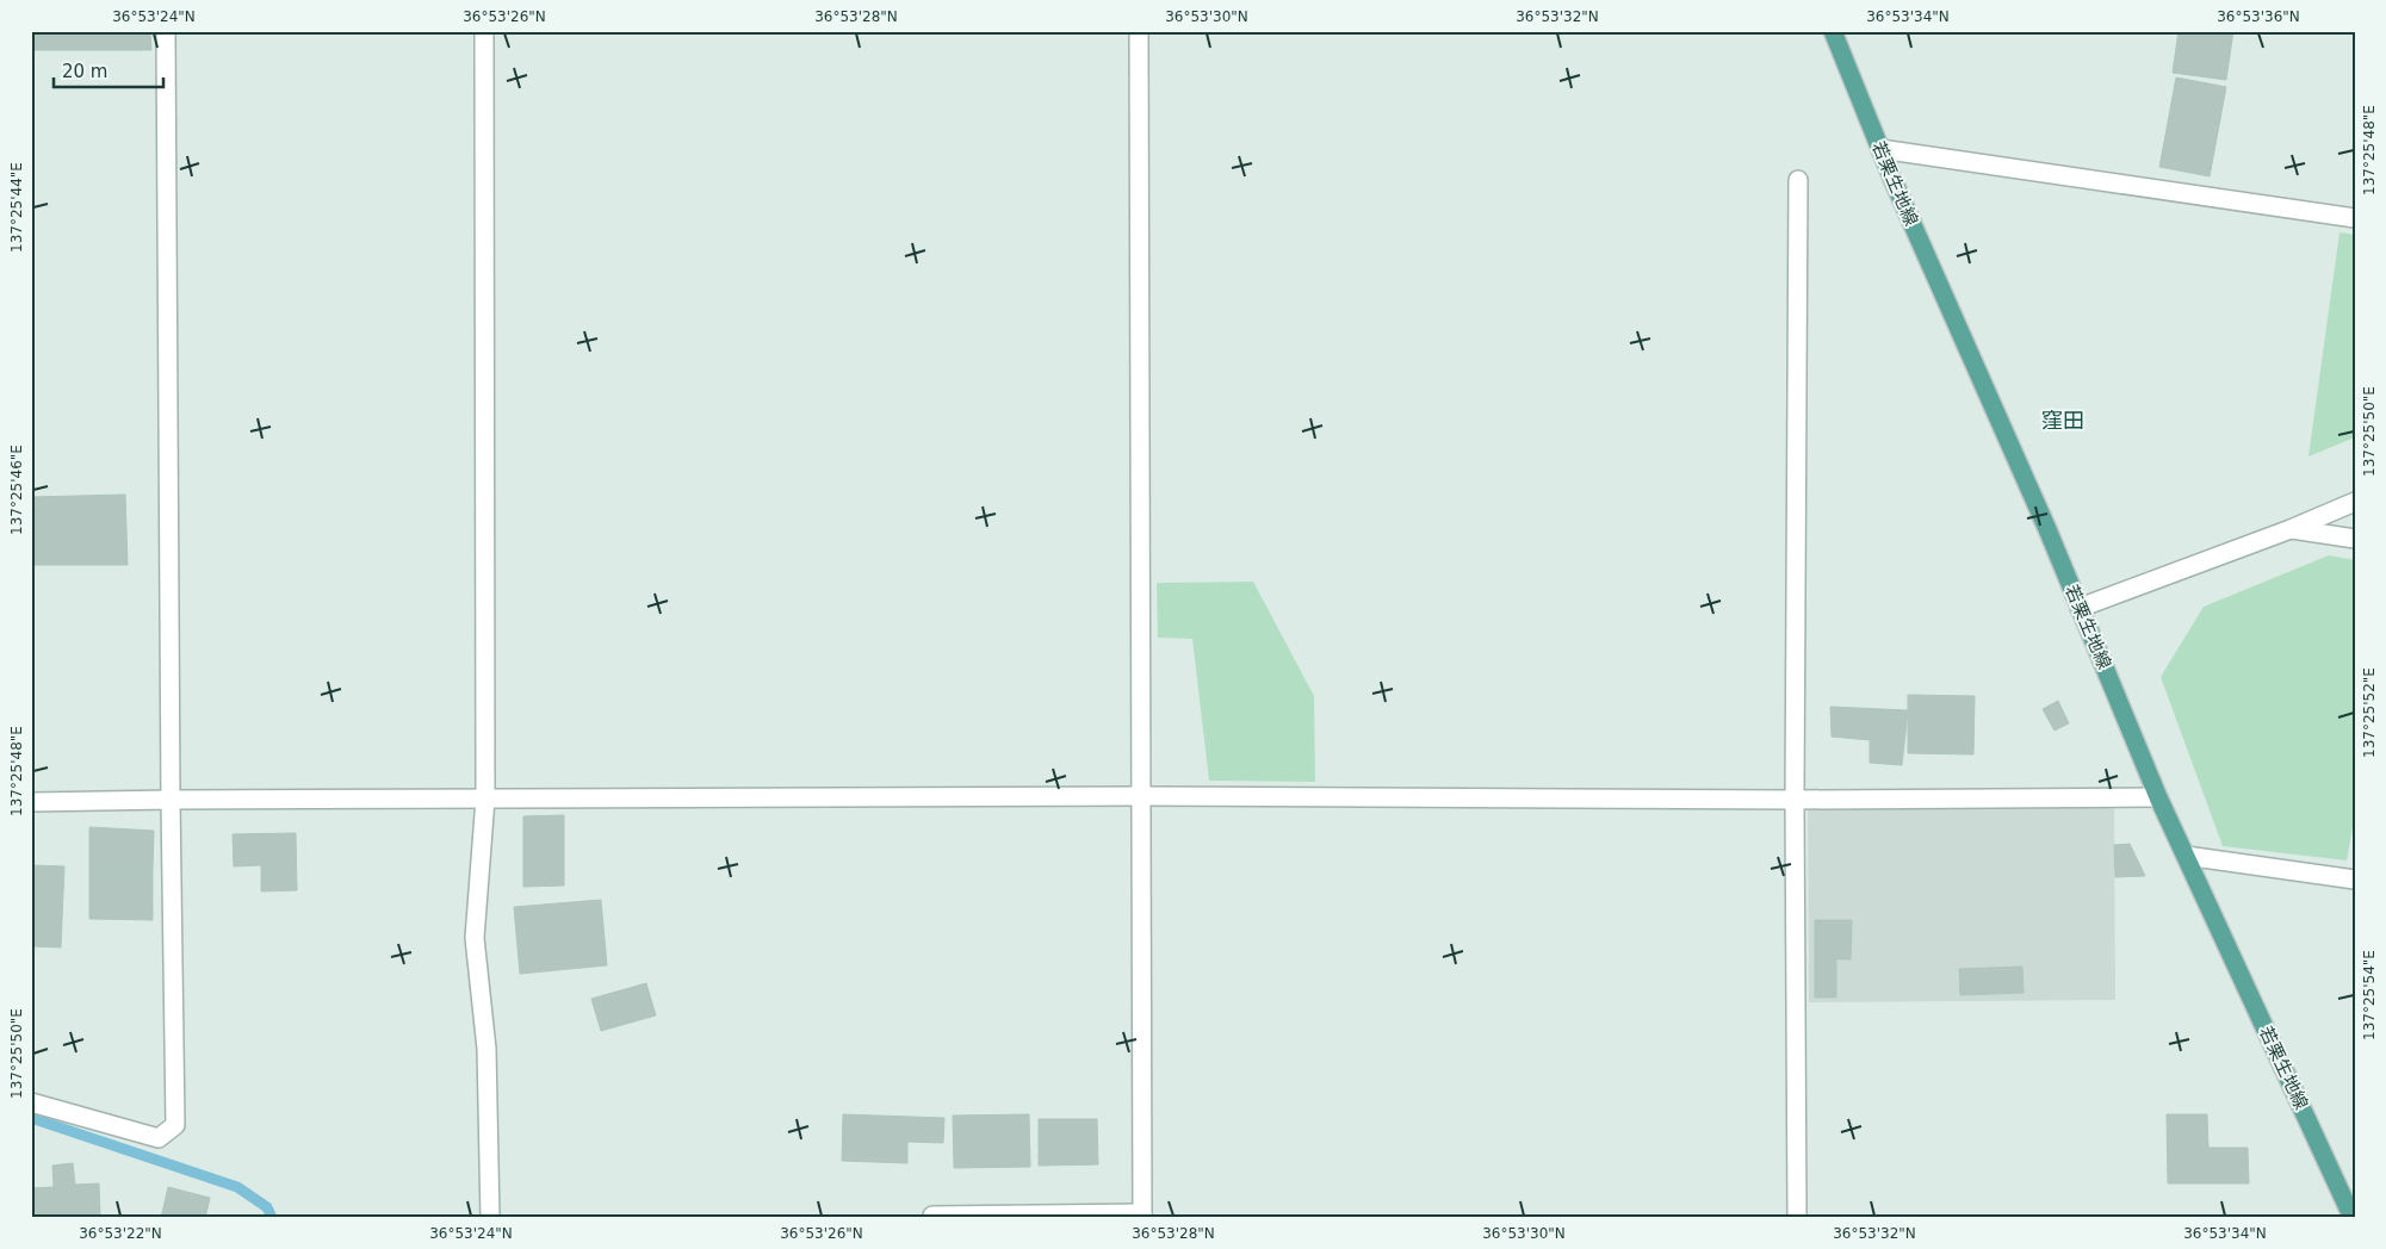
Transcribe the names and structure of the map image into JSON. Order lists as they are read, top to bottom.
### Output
{
  "streets": {
    "main road": ["若栗生地線"]
  },
  "districts": ["窪田"],
  "scale_bar": "20 m",
  "coordinates": [
    "36°53'24\"N",
    "36°53'26\"N",
    "36°53'28\"N",
    "36°53'30\"N",
    "36°53'32\"N",
    "36°53'34\"N",
    "36°53'36\"N",
    "137°25'48\"E",
    "137°25'44\"E",
    "137°25'50\"E",
    "137°25'46\"E",
    "137°25'52\"E",
    "137°25'54\"E",
    "36°53'22\"N"
  ]
}
